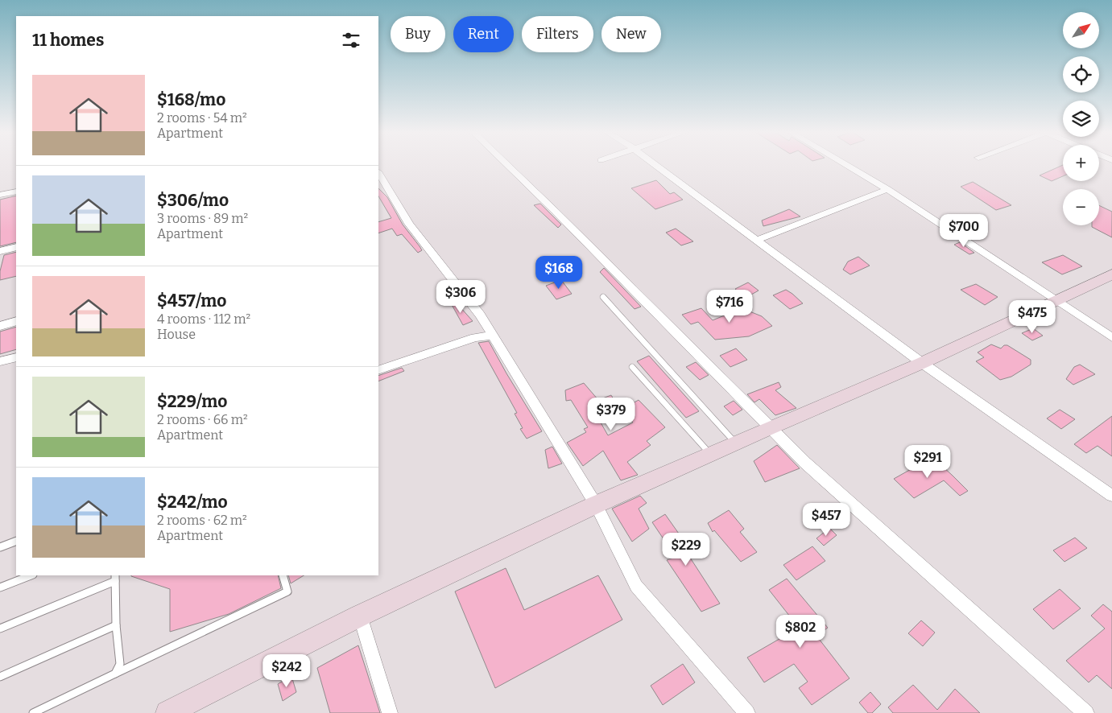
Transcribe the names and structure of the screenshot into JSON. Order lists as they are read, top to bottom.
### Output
{
  "north": "top right",
  "page": {
    "map_buttons": ["+", "−"],
    "chip": [
      "Buy",
      "Rent",
      "Filters",
      "New"
    ],
    "heading": "11 homes",
    "list": [
      {
        "name": "$168/mo",
        "note": "2 rooms · 54 m² · Apartment"
      },
      {
        "name": "$306/mo",
        "note": "3 rooms · 89 m² · Apartment"
      },
      {
        "name": "$457/mo",
        "note": "4 rooms · 112 m² · House"
      },
      {
        "name": "$229/mo",
        "note": "2 rooms · 66 m² · Apartment"
      },
      {
        "name": "$242/mo",
        "note": "2 rooms · 62 m² · Apartment"
      }
    ],
    "price": [
      "$700",
      "$168",
      "$306",
      "$716",
      "$475",
      "$379",
      "$291",
      "$457",
      "$229",
      "$802",
      "$242"
    ]
  }
}
